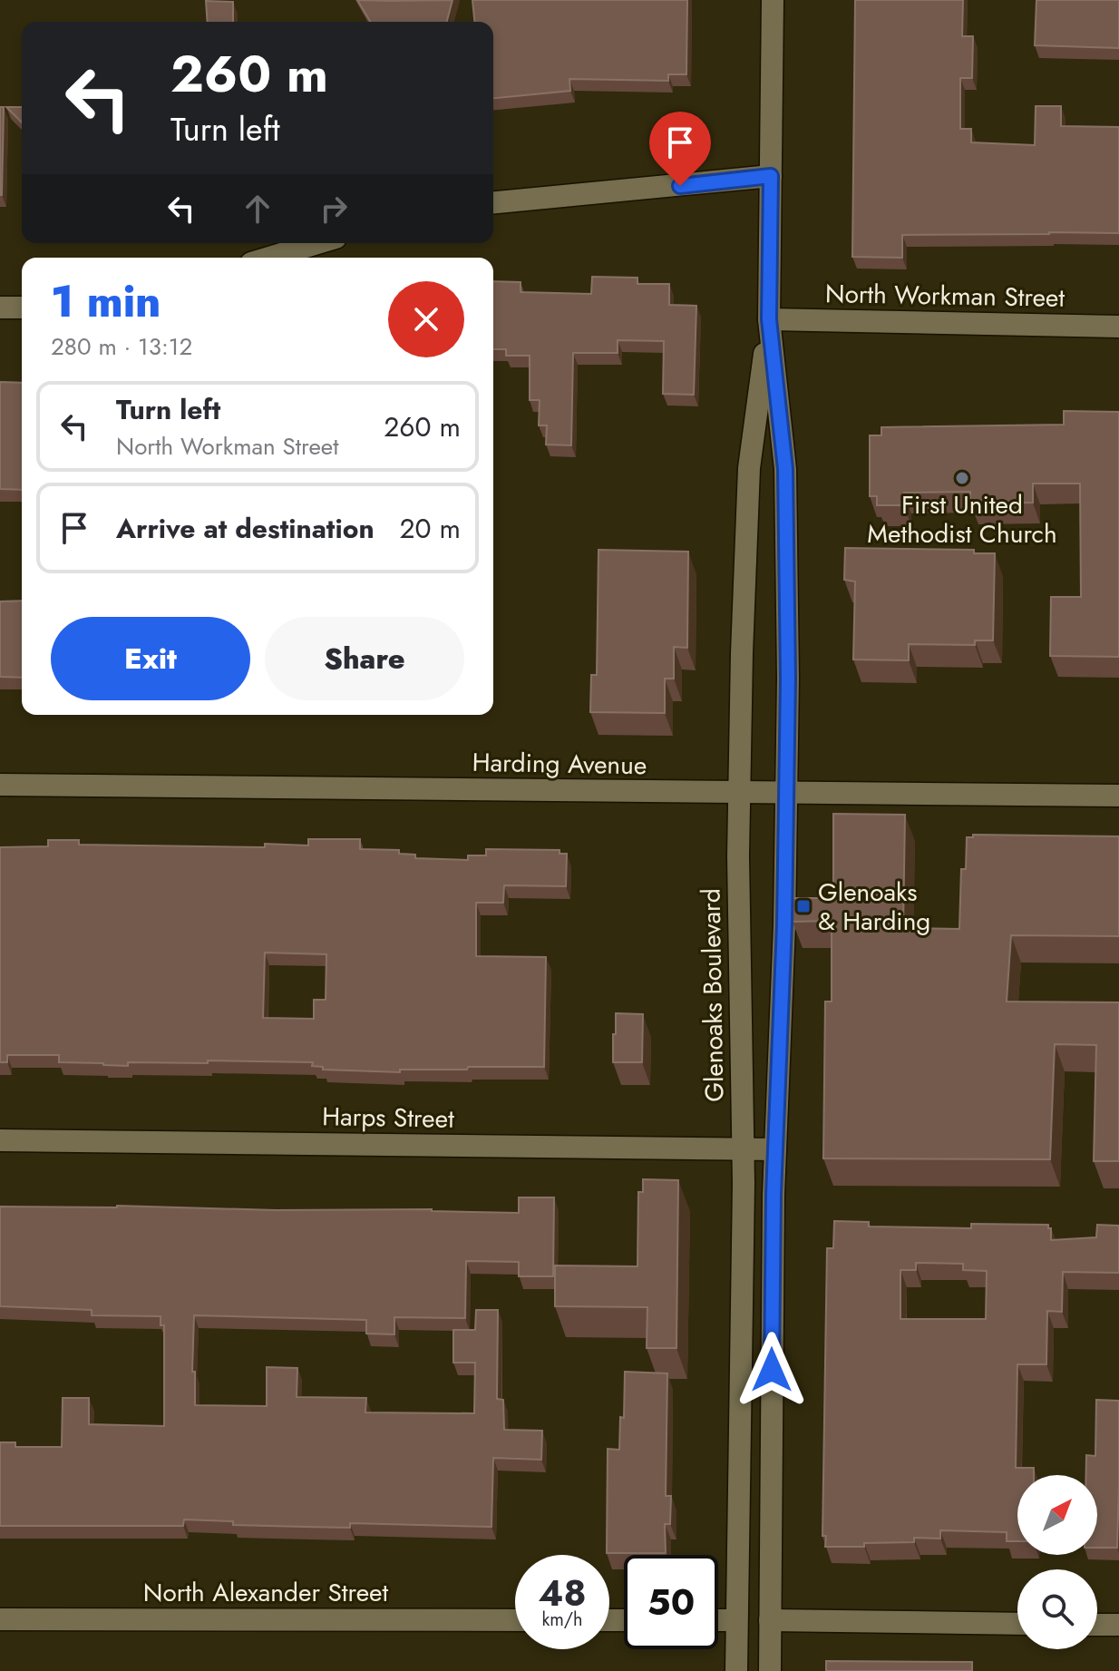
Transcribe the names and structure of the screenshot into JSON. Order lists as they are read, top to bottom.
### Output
{
  "streets": {
    "street": [
      "North Workman Street",
      "Harding Avenue",
      "Glenoaks Boulevard",
      "Harps Street",
      "North Alexander Street"
    ]
  },
  "crossings": [
    ["North Workman Street", "Glenoaks Boulevard"],
    ["Harding Avenue", "Glenoaks Boulevard"],
    ["Glenoaks Boulevard", "Harps Street"]
  ],
  "places": {
    "other": ["First United Methodist Church"],
    "transit": ["Glenoaks & Harding"]
  },
  "north": "top right",
  "page": {
    "turn": ["260 m", "Turn left"],
    "heading": ["1 min", "280 m · 13:12"],
    "list": [
      {
        "name": "Turn left",
        "note": "North Workman Street",
        "value": "260 m"
      },
      {
        "name": "Arrive at destination",
        "value": "20 m"
      }
    ],
    "buttons": ["Exit", "Share"],
    "speed": "48 km/h",
    "limit": "50"
  }
}
